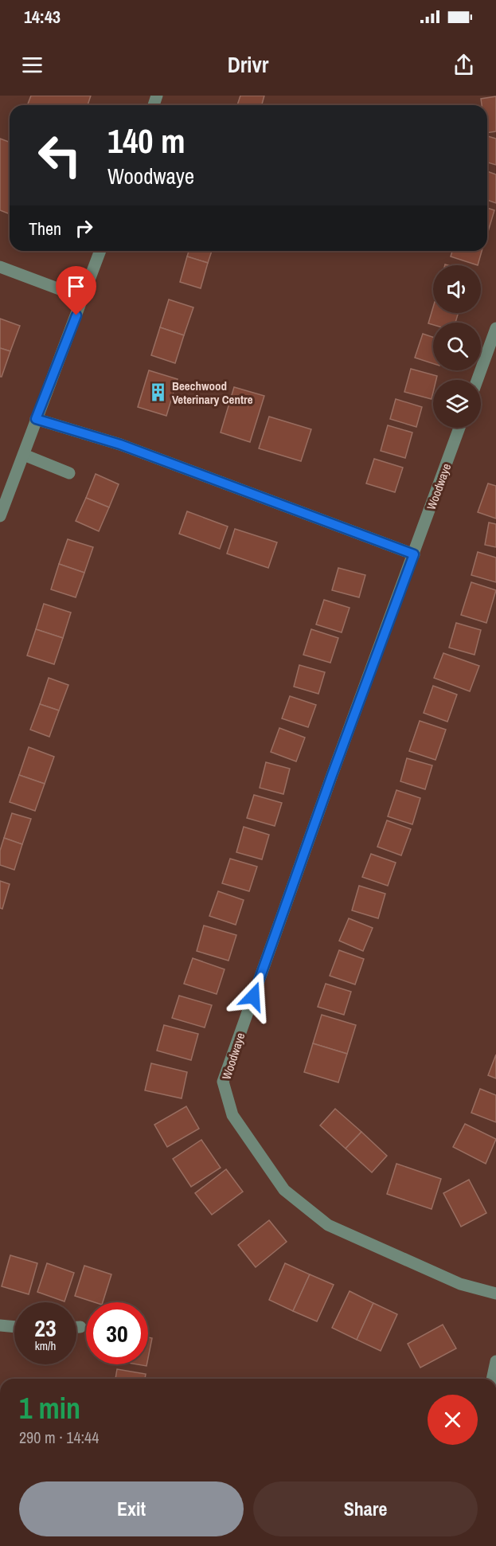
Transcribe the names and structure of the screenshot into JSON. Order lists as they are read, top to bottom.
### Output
{
  "streets": {
    "street": ["Woodwaye"]
  },
  "places": {
    "building": ["Beechwood Veterinary Centre"]
  },
  "page": {
    "status": "14:43",
    "header": "Drivr",
    "turn": ["140 m", "Woodwaye"],
    "then": "Then",
    "speed": "23 km/h",
    "limit": "30",
    "heading": ["1 min", "290 m · 14:44"],
    "buttons": ["Exit", "Share"]
  }
}
